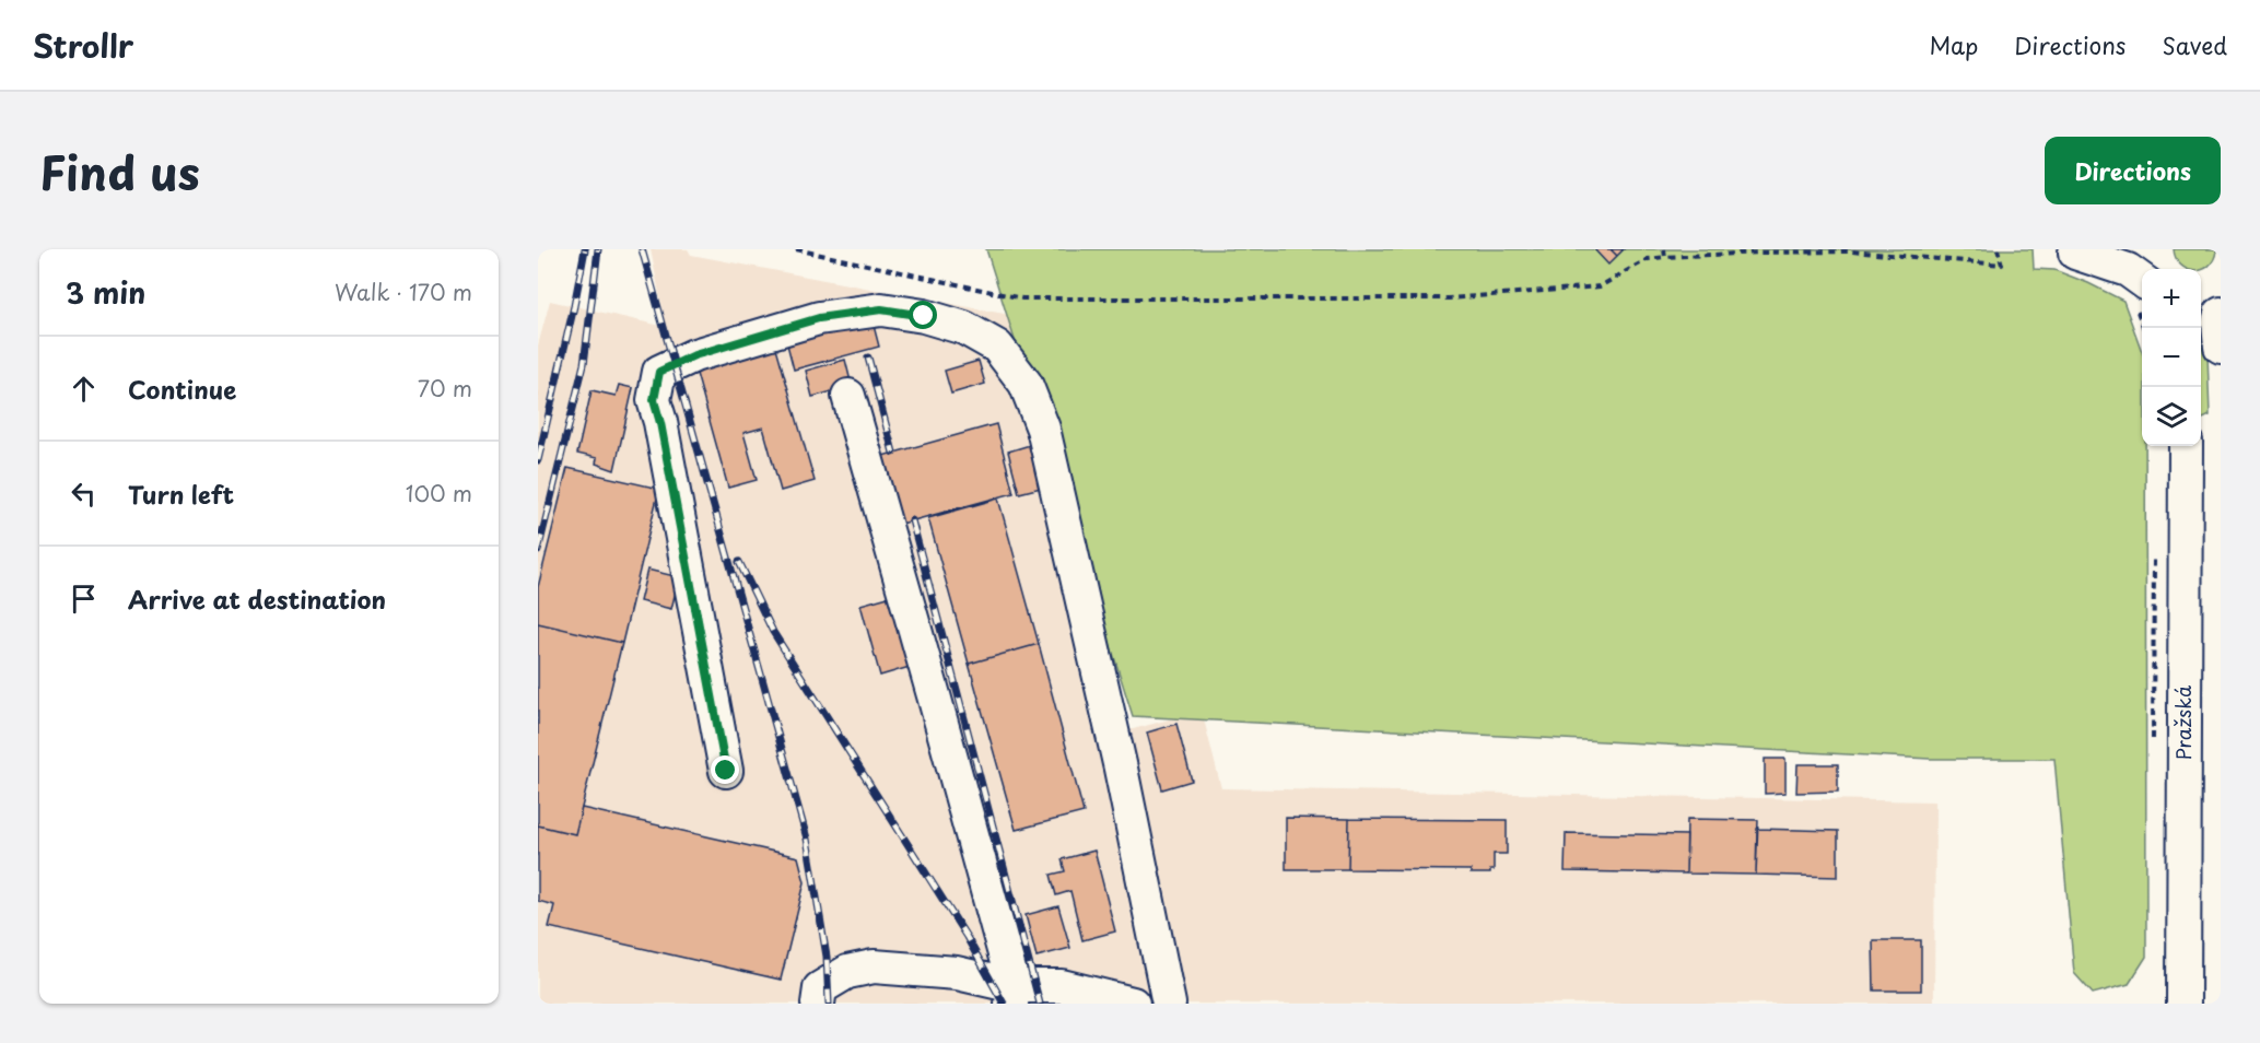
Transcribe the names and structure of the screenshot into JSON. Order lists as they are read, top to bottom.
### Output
{
  "streets": {
    "street": ["Pražská"]
  },
  "page": {
    "header": "Strollr",
    "nav": ["Map", "Directions", "Saved"],
    "title": "Find us",
    "buttons": "Directions",
    "heading": ["3 min", "Walk · 170 m"],
    "map_buttons": ["+", "−"],
    "list": [
      ["Continue", "70 m"],
      ["Turn left", "100 m"],
      "Arrive at destination"
    ]
  }
}
